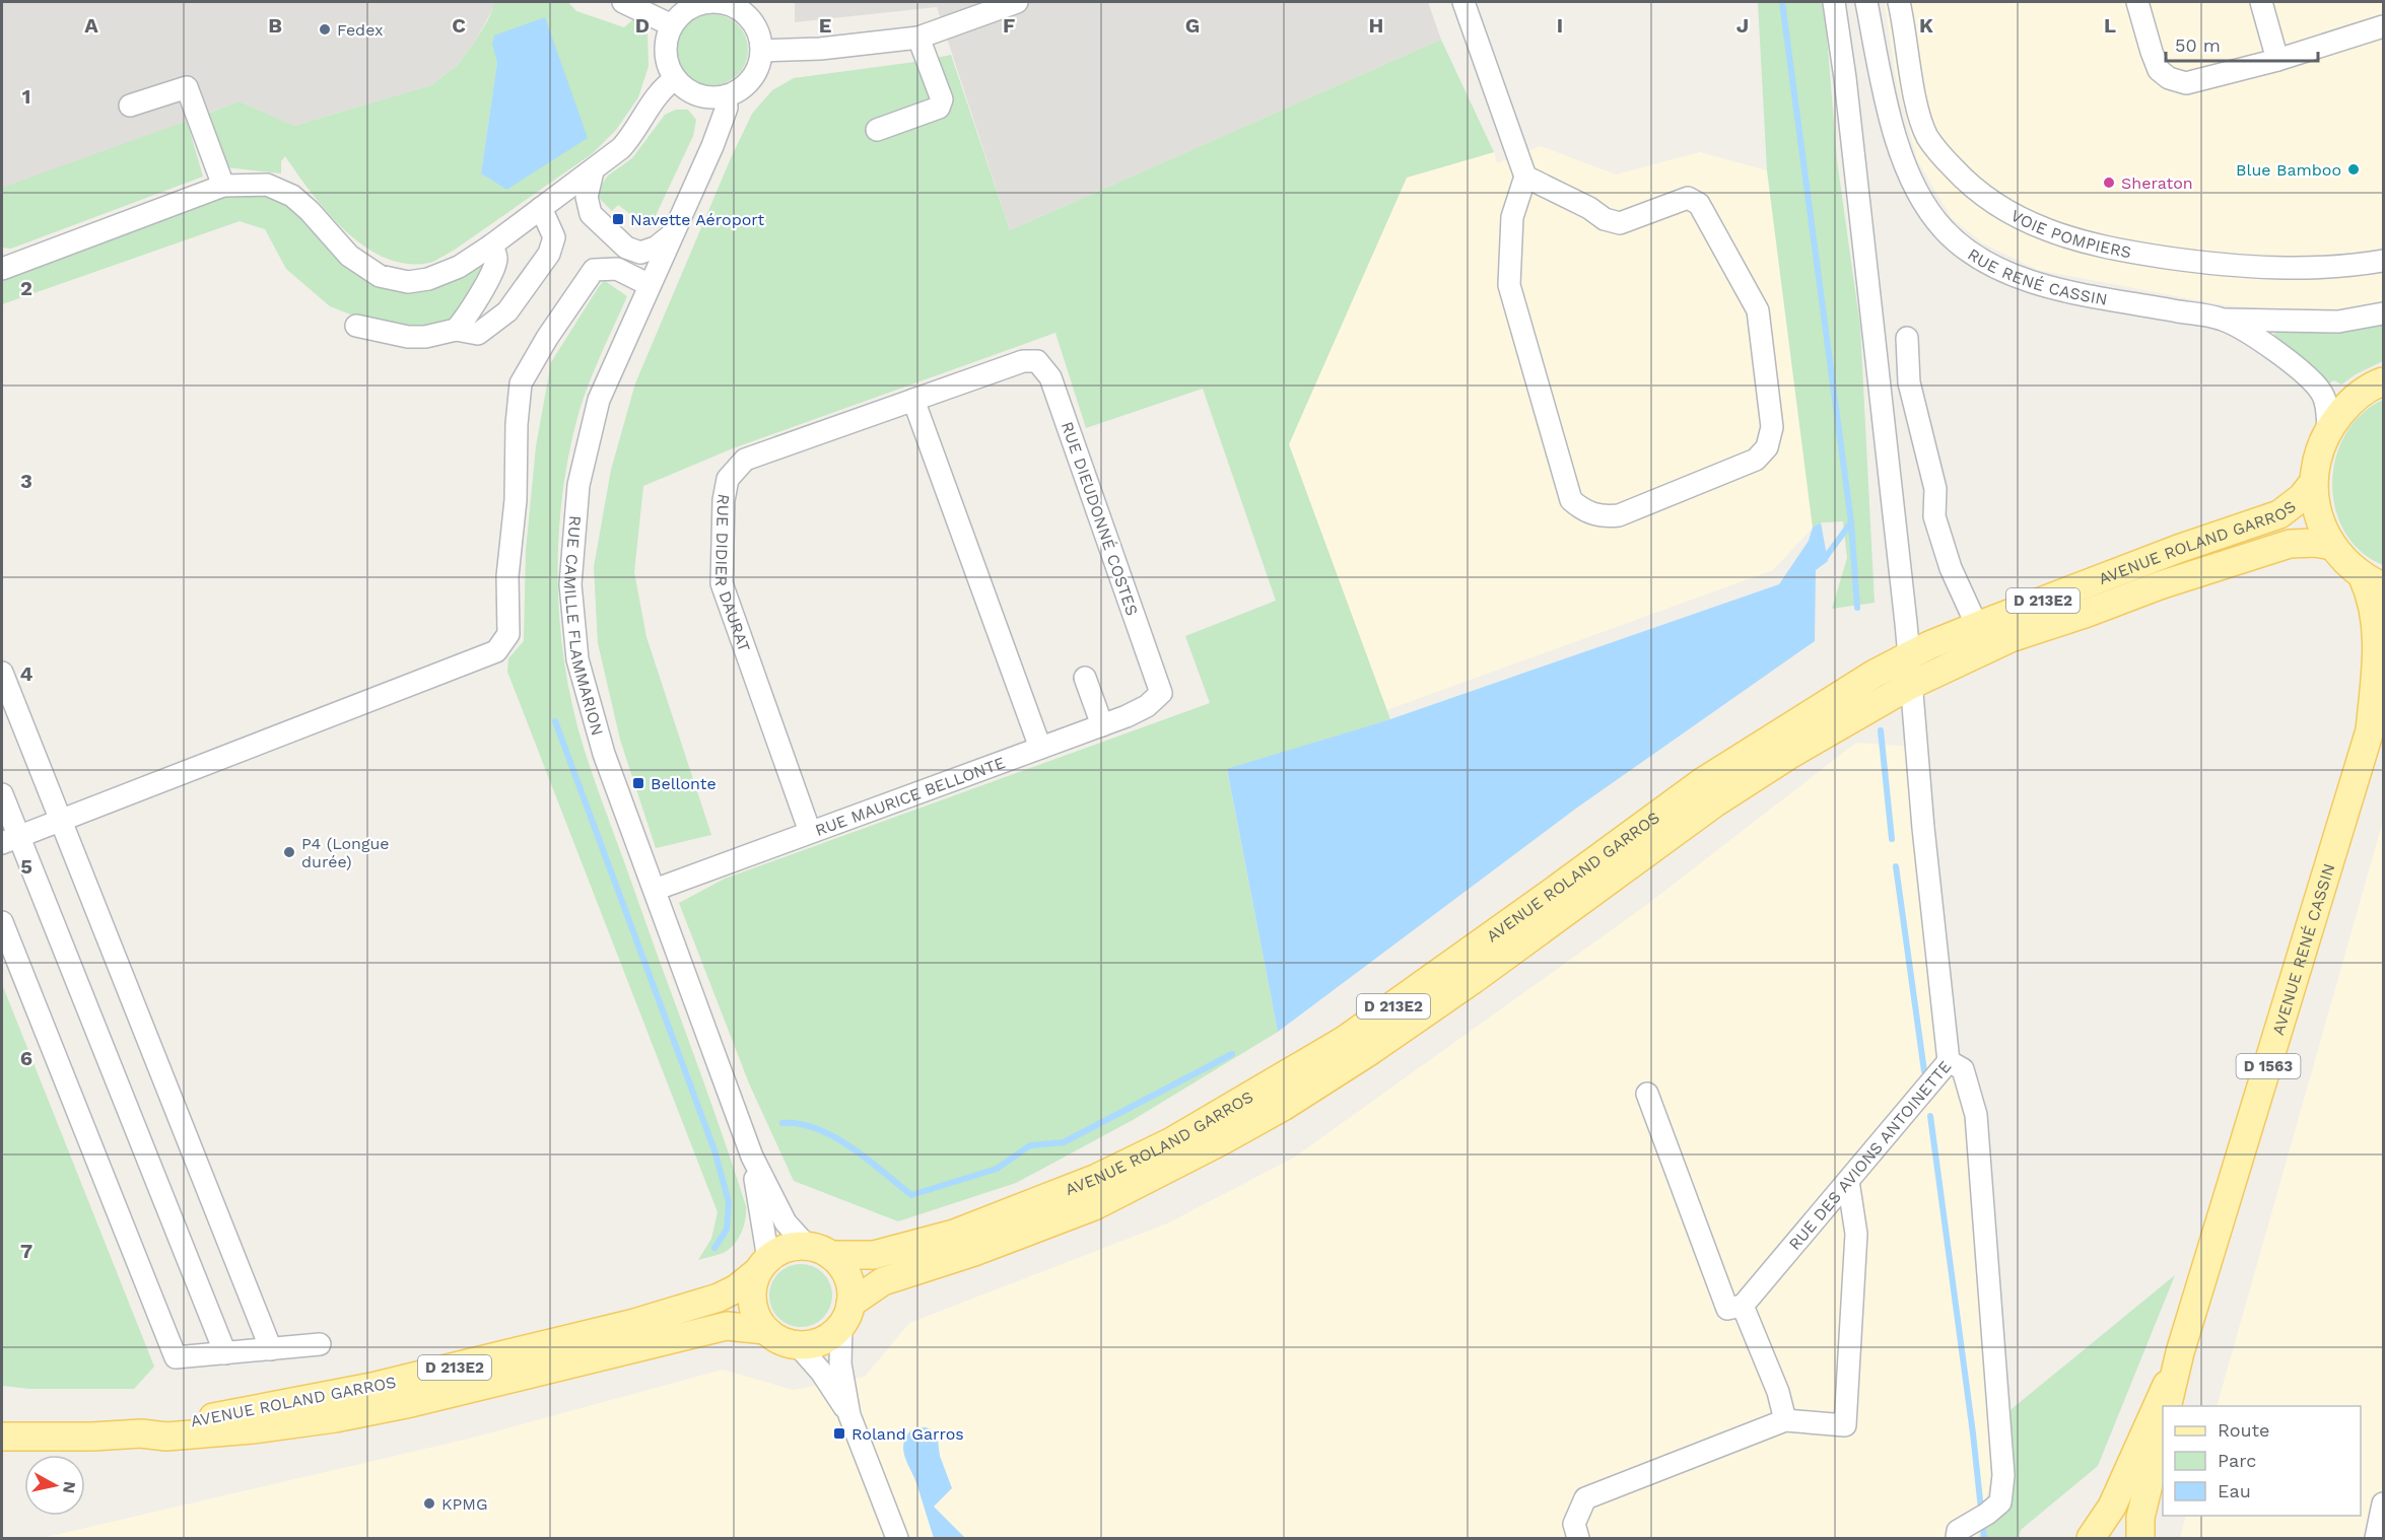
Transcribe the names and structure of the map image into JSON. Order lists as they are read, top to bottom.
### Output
{
  "streets": {
    "main road": [
      "AVENUE ROLAND GARROS",
      "D 213E2",
      "AVENUE RENÉ CASSIN",
      "D 1563"
    ],
    "street": [
      "VOIE POMPIERS",
      "RUE RENÉ CASSIN",
      "RUE DIEUDONNÉ COSTES",
      "RUE DIDIER DAURAT",
      "RUE CAMILLE FLAMMARION",
      "RUE MAURICE BELLONTE",
      "RUE DES AVIONS ANTOINETTE"
    ]
  },
  "crossings": [
    ["RUE DIEUDONNÉ COSTES", "RUE DIDIER DAURAT"],
    ["RUE DIEUDONNÉ COSTES", "RUE MAURICE BELLONTE"],
    ["AVENUE ROLAND GARROS", "RUE CAMILLE FLAMMARION"],
    ["AVENUE ROLAND GARROS", "RUE DES AVIONS ANTOINETTE"],
    ["RUE DIDIER DAURAT", "RUE MAURICE BELLONTE"],
    ["RUE CAMILLE FLAMMARION", "RUE MAURICE BELLONTE"],
    ["AVENUE RENÉ CASSIN", "D 1563"]
  ],
  "places": {
    "other": [
      "Fedex",
      "Blue Bamboo",
      "Sheraton",
      "P4 (Longue durée)",
      "KPMG"
    ],
    "transit": ["Navette Aéroport", "Bellonte", "Roland Garros"]
  },
  "legend": ["Route", "Parc", "Eau"],
  "scale_bar": "50 m",
  "north": "right",
  "grid": {
    "columns": [
      "A",
      "B",
      "C",
      "D",
      "E",
      "F",
      "G",
      "H",
      "I",
      "J",
      "K",
      "L"
    ],
    "rows": [
      "1",
      "2",
      "3",
      "4",
      "5",
      "6",
      "7"
    ]
  }
}
